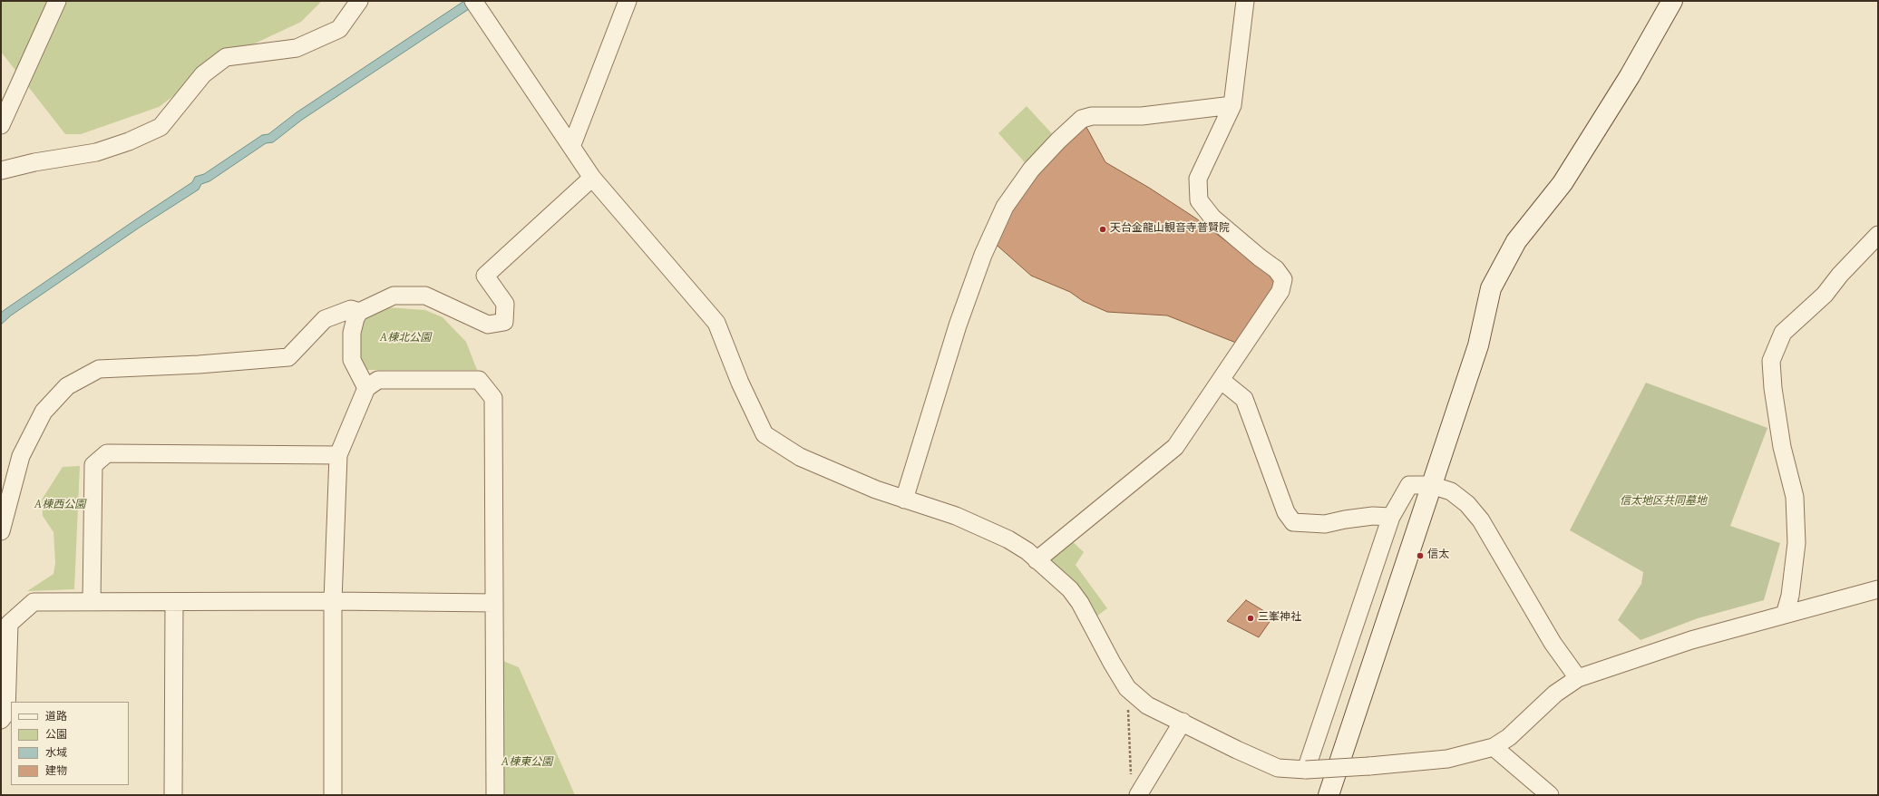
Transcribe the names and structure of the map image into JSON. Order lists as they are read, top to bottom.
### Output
{
  "parks": [
    "A棟北公園",
    "信太地区共同墓地",
    "A棟西公園",
    "A棟東公園"
  ],
  "places": ["天台金龍山観音寺普賢院", "信太", "三峯神社"],
  "legend": [
    "道路",
    "公園",
    "水域",
    "建物"
  ]
}
